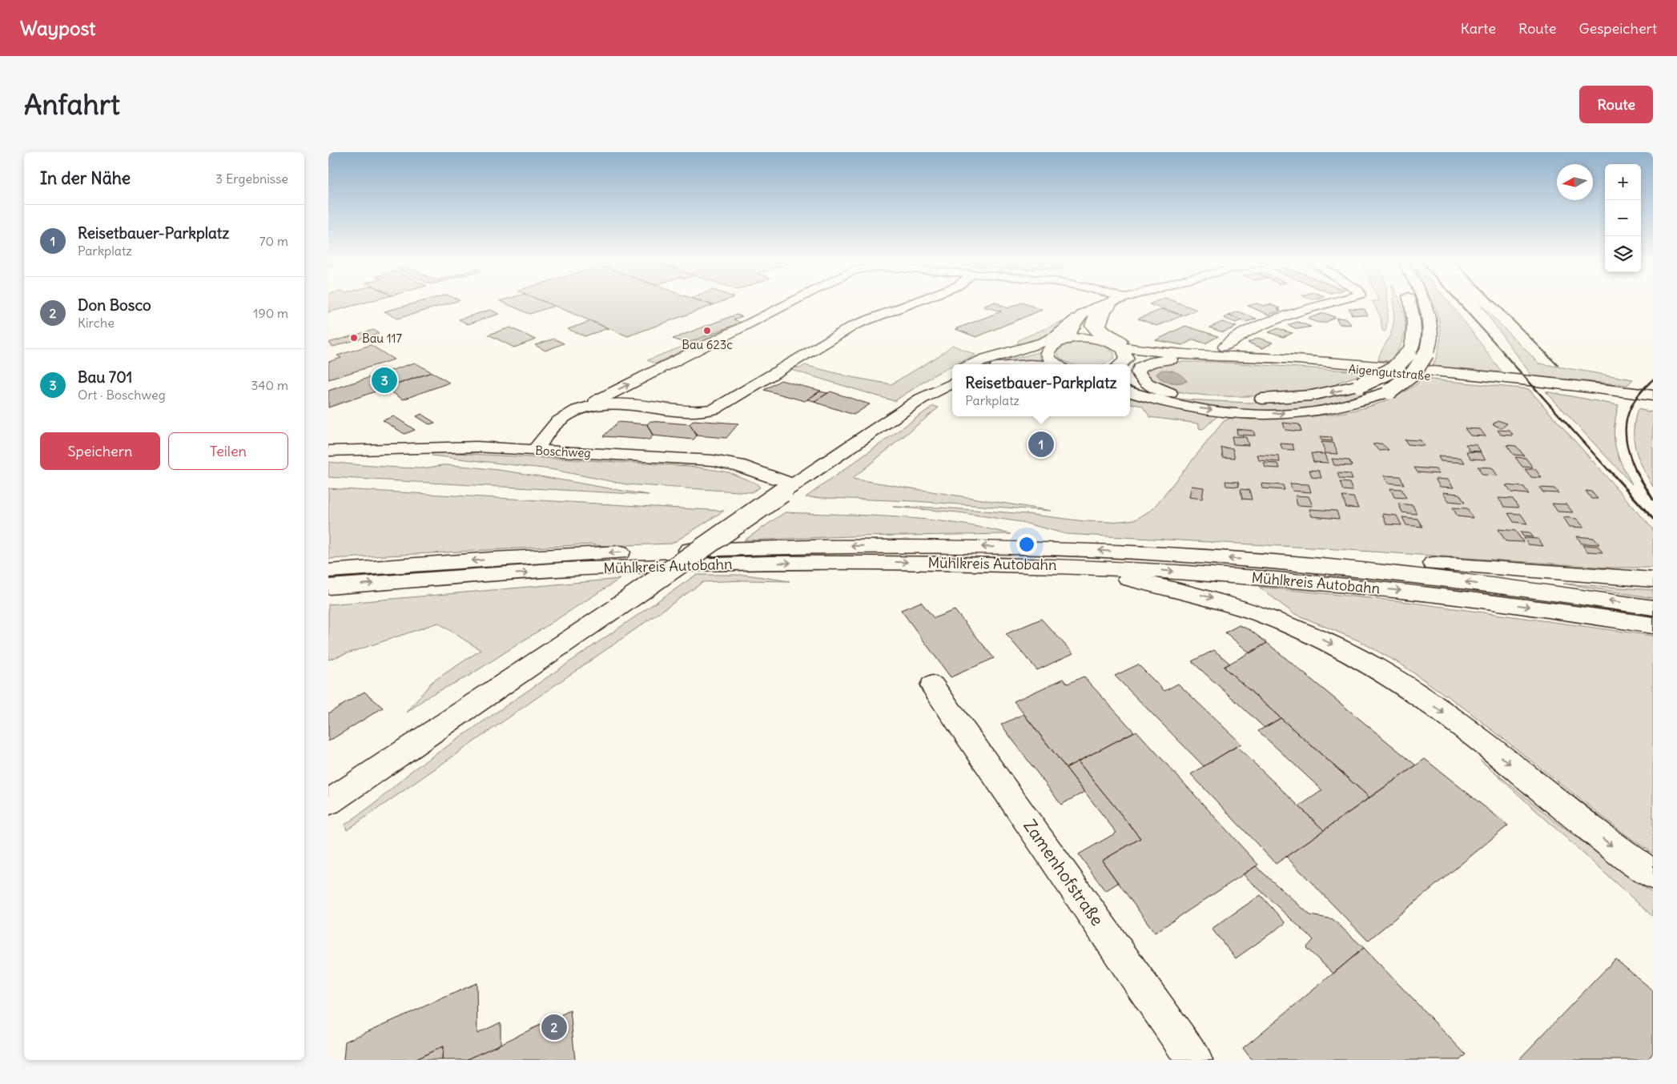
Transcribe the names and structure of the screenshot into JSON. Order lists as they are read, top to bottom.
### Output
{
  "streets": {
    "main road": [
      "Aigengutstraße",
      "Boschweg",
      "Mühlkreis Autobahn",
      "Zamenhofstraße"
    ]
  },
  "places": ["Bau 623c", "Bau 117"],
  "north": "left",
  "page": {
    "header": "Waypost",
    "nav": ["Karte", "Route", "Gespeichert"],
    "buttons": [
      "Route",
      ["Speichern", "Teilen"]
    ],
    "title": "Anfahrt",
    "heading": ["In der Nähe", "3 Ergebnisse"],
    "map_buttons": ["+", "−"],
    "list": [
      {
        "mark": "1",
        "name": "Reisetbauer-Parkplatz",
        "note": "Parkplatz",
        "value": "70 m"
      },
      {
        "mark": "2",
        "name": "Don Bosco",
        "note": "Kirche",
        "value": "190 m"
      },
      {
        "mark": "3",
        "name": "Bau 701",
        "note": "Ort · Boschweg",
        "value": "340 m"
      }
    ],
    "popup": ["Reisetbauer-Parkplatz", "Parkplatz"],
    "pins": ["3", "1", "2"]
  }
}
